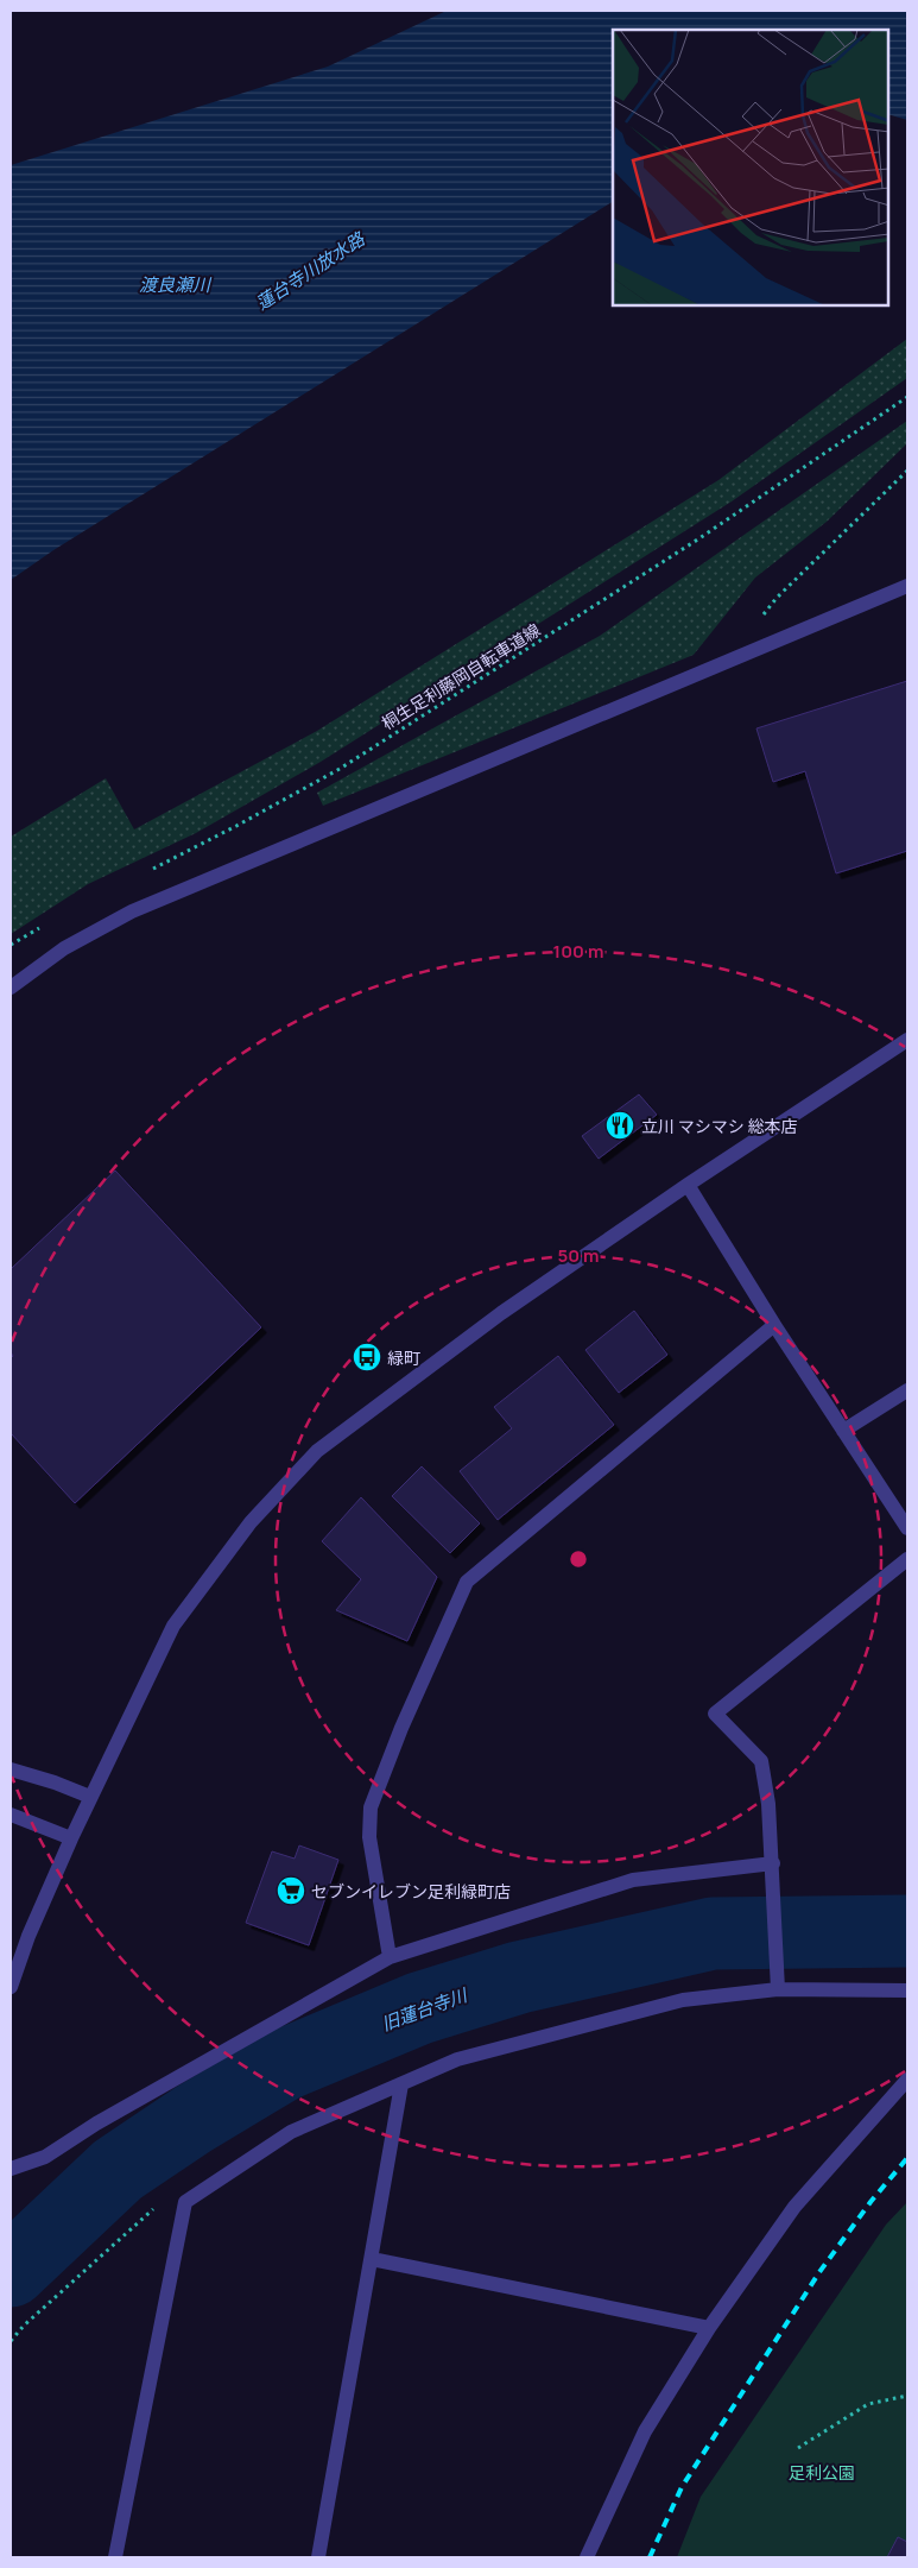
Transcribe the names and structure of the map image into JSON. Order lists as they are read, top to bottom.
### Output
{
  "streets": {
    "path": ["桐生足利藤岡自転車道線"]
  },
  "water": ["蓮台寺川放水路", "渡良瀬川", "旧蓮台寺川"],
  "parks": ["足利公園"],
  "places": {
    "restaurant": ["立川 マシマシ 総本店"],
    "bus stop": ["緑町"],
    "supermarket": ["セブンイレブン足利緑町店"]
  },
  "rings": ["100 m", "50 m"]
}
